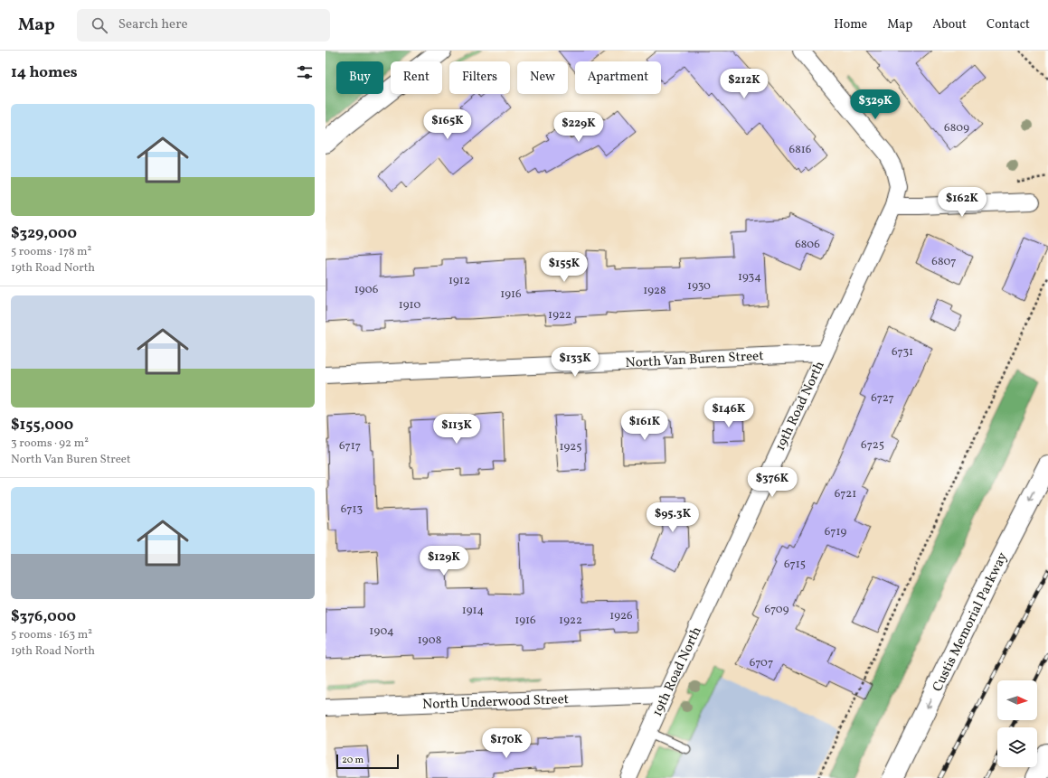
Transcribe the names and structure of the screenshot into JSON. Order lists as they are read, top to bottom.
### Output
{
  "streets": {
    "main road": ["Custis Memorial Parkway"],
    "street": ["North Van Buren Street", "19th Road North", "North Underwood Street"]
  },
  "crossings": [
    ["North Van Buren Street", "19th Road North"],
    ["19th Road North", "North Underwood Street"]
  ],
  "one_way": ["Custis Memorial Parkway"],
  "house_numbers": [
    "6809",
    "6816",
    "6806",
    "6807",
    "1934",
    "1912",
    "1930",
    "1906",
    "1928",
    "1916",
    "1910",
    "1922",
    "6731",
    "6727",
    "6725",
    "6717",
    "1925",
    "6721",
    "6713",
    "6719",
    "6715",
    "6709",
    "1914",
    "1926",
    "1916",
    "1922",
    "1904",
    "1908",
    "6707"
  ],
  "scale_bar": "20 m",
  "north": "right",
  "page": {
    "header": "Map",
    "search": "Search here",
    "nav": [
      "Home",
      "Map",
      "About",
      "Contact"
    ],
    "heading": "14 homes",
    "chip": [
      "Buy",
      "Rent",
      "Filters",
      "New",
      "Apartment"
    ],
    "price": [
      "$212K",
      "$329K",
      "$165K",
      "$229K",
      "$162K",
      "$155K",
      "$133K",
      "$146K",
      "$161K",
      "$113K",
      "$376K",
      "$95.3K",
      "$129K",
      "$170K"
    ],
    "list": [
      {
        "name": "$329,000",
        "note": "5 rooms · 178 m² · 19th Road North"
      },
      {
        "name": "$155,000",
        "note": "3 rooms · 92 m² · North Van Buren Street"
      },
      {
        "name": "$376,000",
        "note": "5 rooms · 163 m² · 19th Road North"
      }
    ],
    "scale": "20 m"
  }
}
